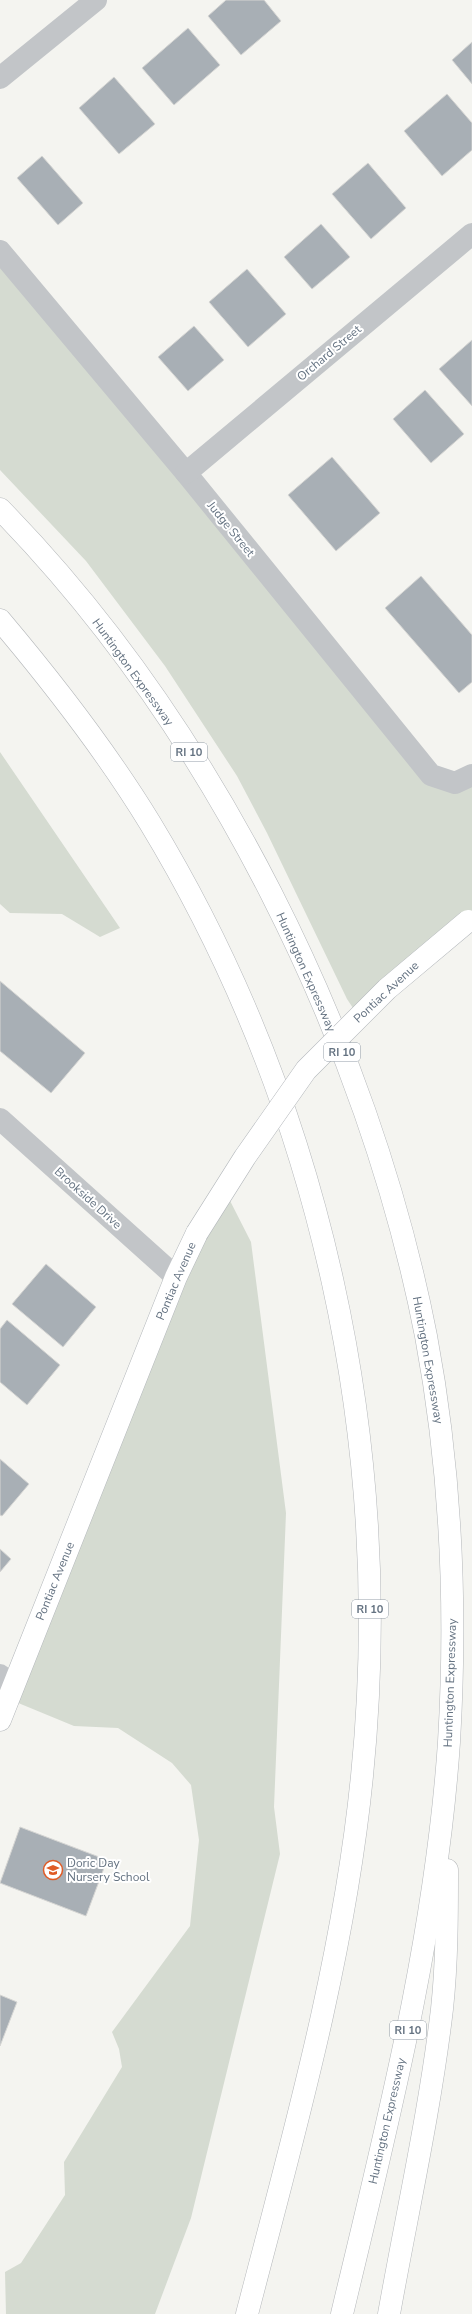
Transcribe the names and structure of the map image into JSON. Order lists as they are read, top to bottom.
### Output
{
  "streets": {
    "main road": ["Huntington Expressway", "RI 10", "Pontiac Avenue"],
    "street": ["Orchard Street", "Judge Street", "Brookside Drive"]
  },
  "crossings": [
    ["Orchard Street", "Judge Street"],
    ["Pontiac Avenue", "Brookside Drive"]
  ],
  "places": {
    "school or university": ["Doric Day Nursery School"]
  }
}
